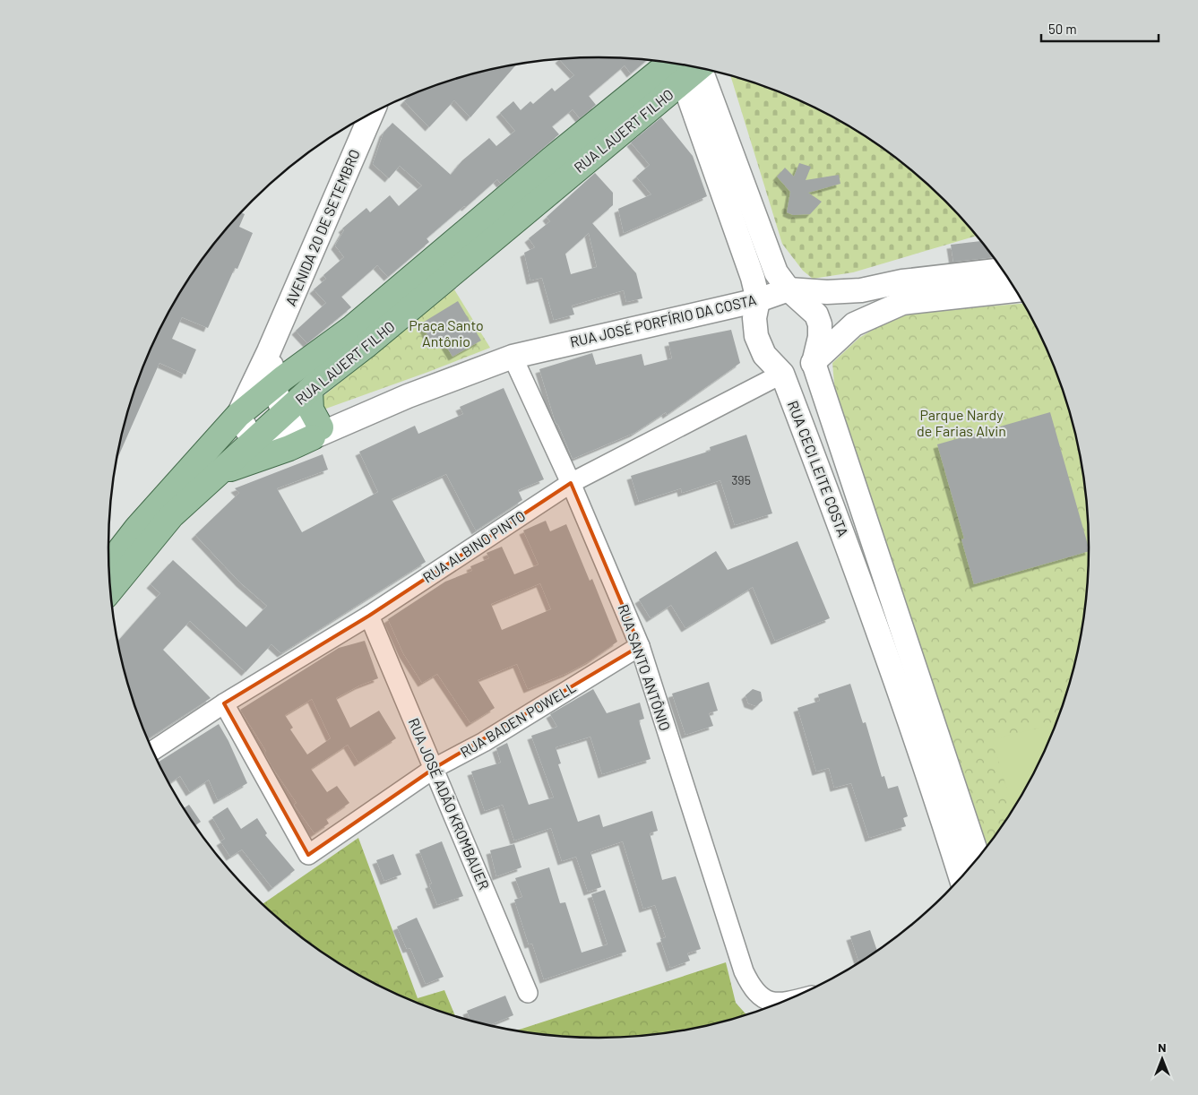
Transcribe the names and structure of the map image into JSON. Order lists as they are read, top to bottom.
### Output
{
  "streets": {
    "main road": ["RUA LAUERT FILHO"],
    "street": [
      "AVENIDA 20 DE SETEMBRO",
      "RUA JOSÉ PORFÍRIO DA COSTA",
      "RUA CECI LEITE COSTA",
      "RUA ALBINO PINTO",
      "RUA SANTO ANTÔNIO",
      "RUA BADEN POWELL",
      "RUA JOSÉ ADÃO KROMBAUER"
    ]
  },
  "crossings": [
    ["RUA LAUERT FILHO", "AVENIDA 20 DE SETEMBRO"],
    ["RUA LAUERT FILHO", "RUA JOSÉ PORFÍRIO DA COSTA"],
    ["RUA LAUERT FILHO", "RUA CECI LEITE COSTA"],
    ["RUA JOSÉ PORFÍRIO DA COSTA", "RUA CECI LEITE COSTA"],
    ["RUA JOSÉ PORFÍRIO DA COSTA", "RUA ALBINO PINTO"],
    ["RUA JOSÉ PORFÍRIO DA COSTA", "RUA SANTO ANTÔNIO"],
    ["RUA CECI LEITE COSTA", "RUA ALBINO PINTO"],
    ["RUA ALBINO PINTO", "RUA SANTO ANTÔNIO"],
    ["RUA ALBINO PINTO", "RUA BADEN POWELL"],
    ["RUA ALBINO PINTO", "RUA JOSÉ ADÃO KROMBAUER"],
    ["RUA SANTO ANTÔNIO", "RUA BADEN POWELL"],
    ["RUA BADEN POWELL", "RUA JOSÉ ADÃO KROMBAUER"]
  ],
  "parks": ["Praça Santo Antônio", "Parque Nardy de Farias Alvin"],
  "house_numbers": ["395"],
  "scale_bar": "50 m",
  "north": "top"
}
